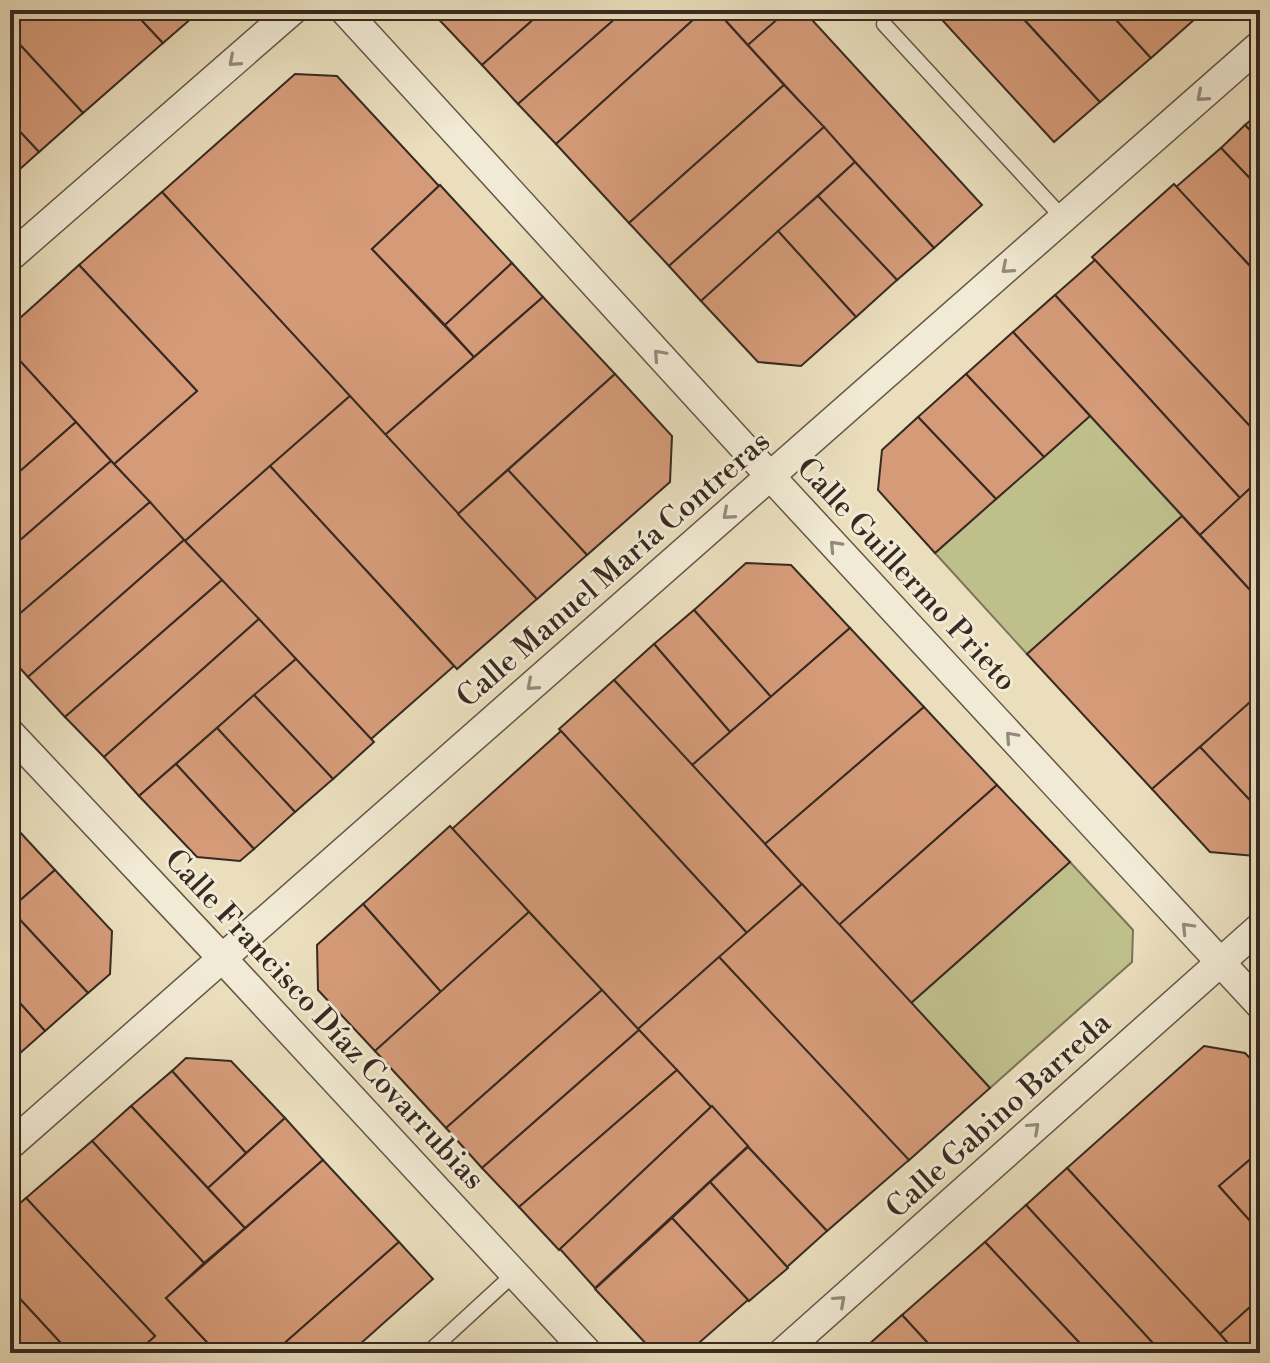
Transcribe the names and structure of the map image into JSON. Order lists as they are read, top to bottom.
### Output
{
  "streets": {
    "street": [
      "Calle Manuel María Contreras",
      "Calle Guillermo Prieto",
      "Calle Francisco Díaz Covarrubias",
      "Calle Gabino Barreda"
    ]
  },
  "crossings": [
    ["Calle Manuel María Contreras", "Calle Guillermo Prieto"],
    ["Calle Manuel María Contreras", "Calle Francisco Díaz Covarrubias"],
    ["Calle Guillermo Prieto", "Calle Gabino Barreda"]
  ],
  "one_way": ["Calle Manuel María Contreras", "Calle Guillermo Prieto", "Calle Gabino Barreda"]
}
